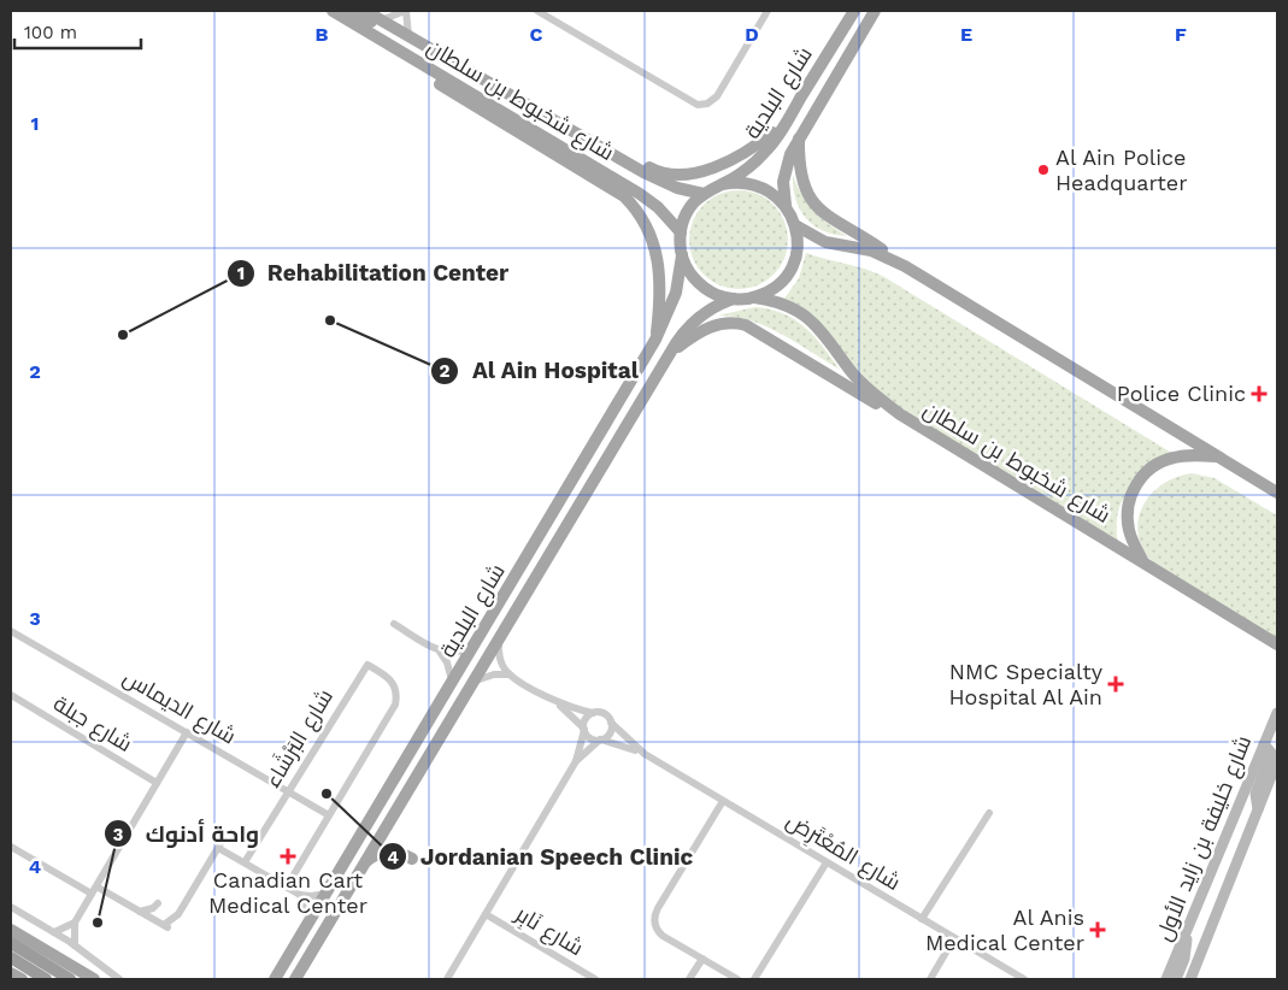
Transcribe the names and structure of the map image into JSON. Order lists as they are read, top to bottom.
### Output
{
  "streets": {
    "main road": ["شارع البلدية", "شارع شخبوط بن سلطان", "شارع خليفة بن زايد الأول"],
    "street": [
      "شارع الديماس",
      "شارع جبلة",
      "شارع البَرْشَاء",
      "شارع المُعْتَرِض",
      "شارع نَابِر"
    ]
  },
  "crossings": [
    ["شارع البلدية", "شارع شخبوط بن سلطان"],
    ["شارع الديماس", "شارع البَرْشَاء"]
  ],
  "places": {
    "other": [
      "Al Ain Police Headquarter",
      "Al Ain Hospital",
      "Rehabilitation Center",
      "Jordanian Speech Clinic",
      "واحة أدنوك"
    ],
    "health": [
      "Police Clinic",
      "NMC Specialty Hospital Al Ain",
      "Canadian Cart Medical Center",
      "Al Anis Medical Center"
    ]
  },
  "scale_bar": "100 m",
  "grid": {
    "columns": [
      "B",
      "C",
      "D",
      "E",
      "F"
    ],
    "rows": [
      "1",
      "2",
      "3",
      "4"
    ]
  }
}
